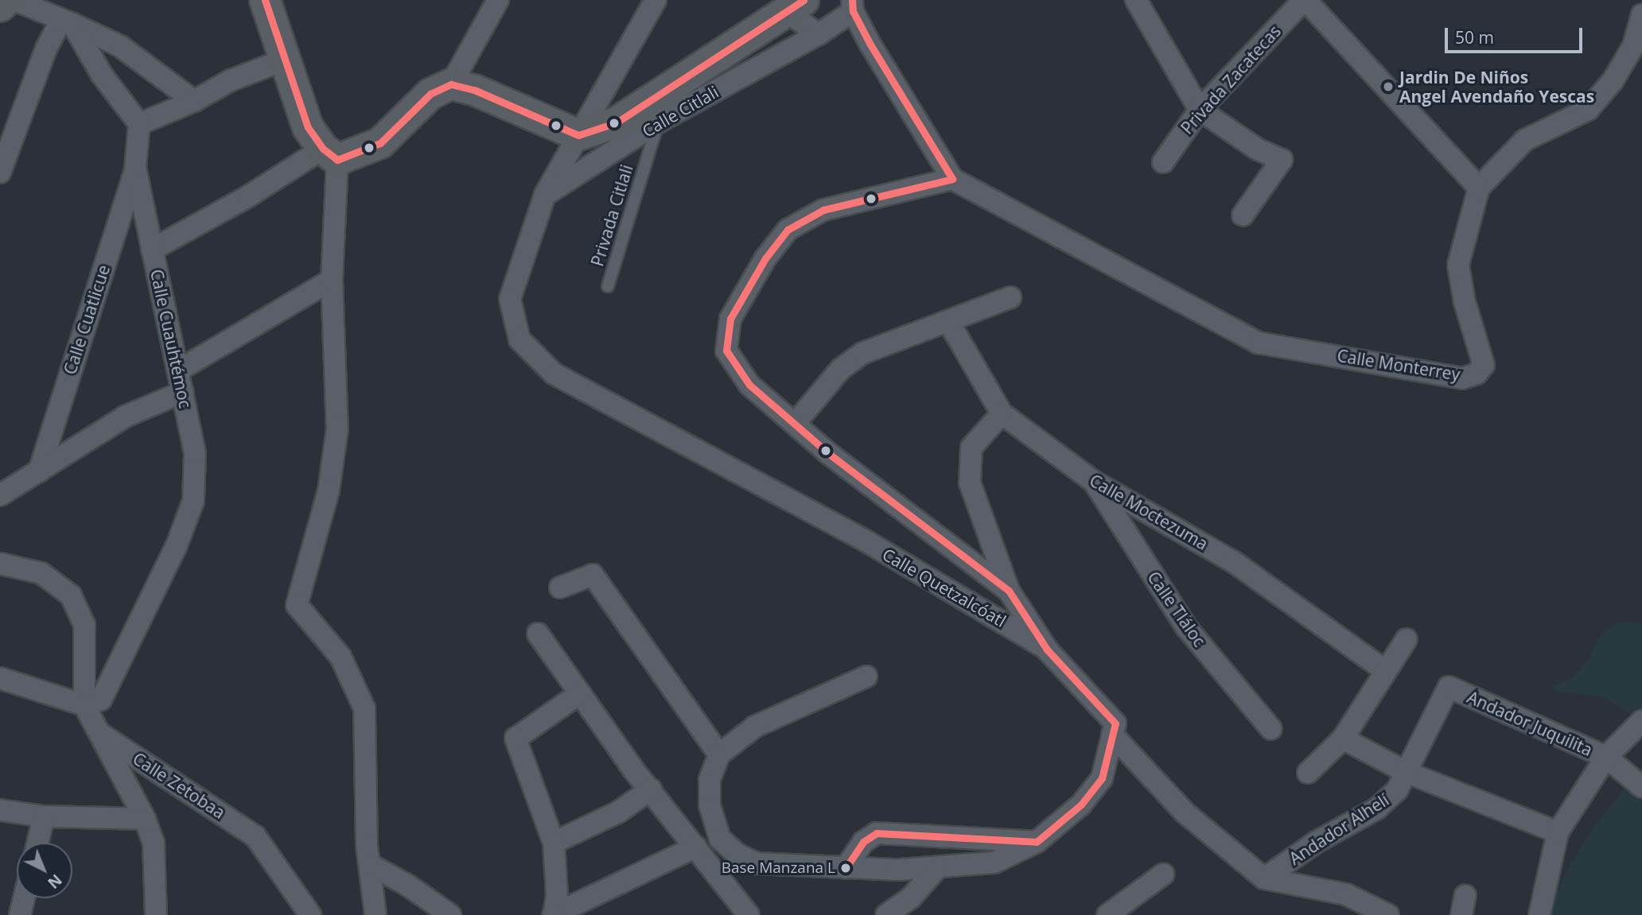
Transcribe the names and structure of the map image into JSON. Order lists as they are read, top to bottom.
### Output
{
  "streets": {
    "street": [
      "Privada Zacatecas",
      "Calle Citlali",
      "Calle Cuatlicue",
      "Calle Cuauhtémoc",
      "Calle Monterrey",
      "Calle Moctezuma",
      "Calle Quetzalcóatl",
      "Calle Tláloc",
      "Andador Juquilita",
      "Calle Zetobaa",
      "Andador Alhelí"
    ],
    "lane": ["Privada Citlali"]
  },
  "crossings": [
    ["Calle Citlali", "Privada Citlali"],
    ["Calle Citlali", "Calle Quetzalcóatl"],
    ["Calle Cuatlicue", "Calle Cuauhtémoc"],
    ["Calle Monterrey", "Calle Quetzalcóatl"],
    ["Calle Moctezuma", "Calle Tláloc"],
    ["Andador Juquilita", "Andador Alhelí"]
  ],
  "places": ["Jardin De Niños Angel Avendaño Yescas", "Base Manzana L"],
  "scale_bar": "50 m",
  "north": "bottom right"
}
